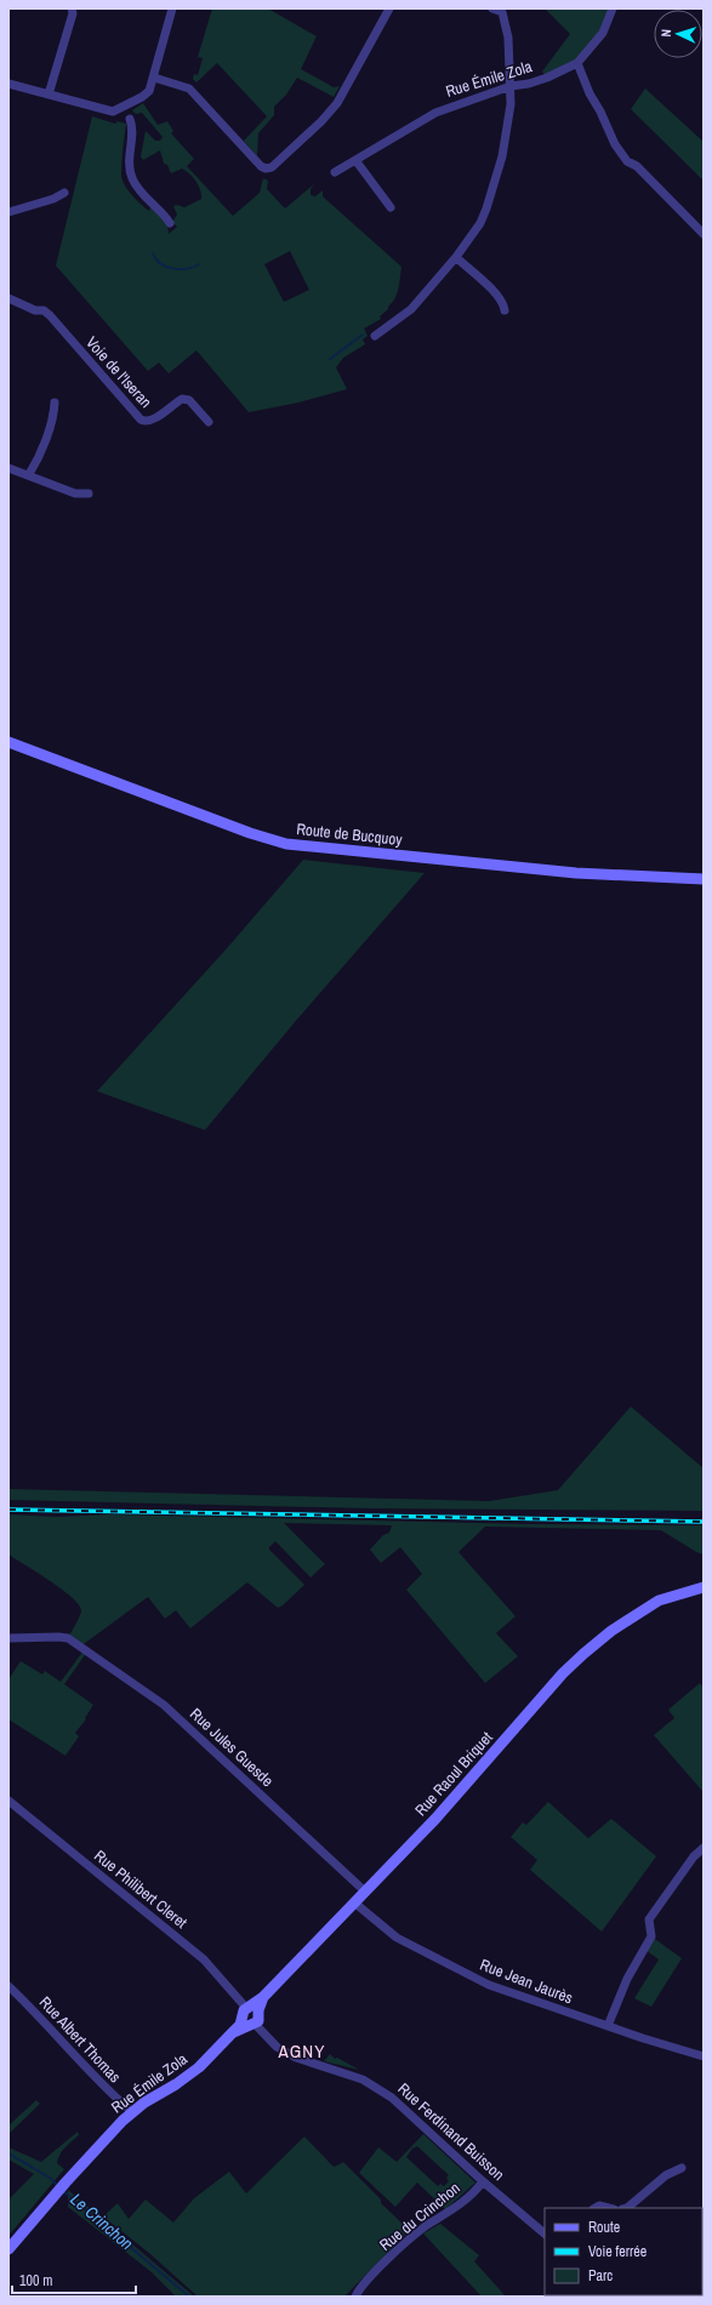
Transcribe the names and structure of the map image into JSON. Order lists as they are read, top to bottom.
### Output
{
  "streets": {
    "street": [
      "Rue Émile Zola",
      "Voie de l'Iseran",
      "Route de Bucquoy",
      "Rue Jules Guesde",
      "Rue Raoul Briquet",
      "Rue Philibert Cleret",
      "Rue Jean Jaurès",
      "Rue Albert Thomas",
      "Rue Ferdinand Buisson",
      "Rue du Crinchon"
    ]
  },
  "crossings": [
    ["Rue Émile Zola", "Rue Jules Guesde"],
    ["Rue Émile Zola", "Rue Raoul Briquet"],
    ["Rue Émile Zola", "Rue Philibert Cleret"],
    ["Rue Émile Zola", "Rue Jean Jaurès"],
    ["Rue Émile Zola", "Rue Albert Thomas"],
    ["Rue Émile Zola", "Rue Ferdinand Buisson"],
    ["Rue Jules Guesde", "Rue Raoul Briquet"],
    ["Rue Philibert Cleret", "Rue Ferdinand Buisson"],
    ["Rue Ferdinand Buisson", "Rue du Crinchon"]
  ],
  "districts": ["AGNY"],
  "water": ["Le Crinchon"],
  "legend": ["Route", "Voie ferrée", "Parc"],
  "scale_bar": "100 m",
  "north": "left"
}
